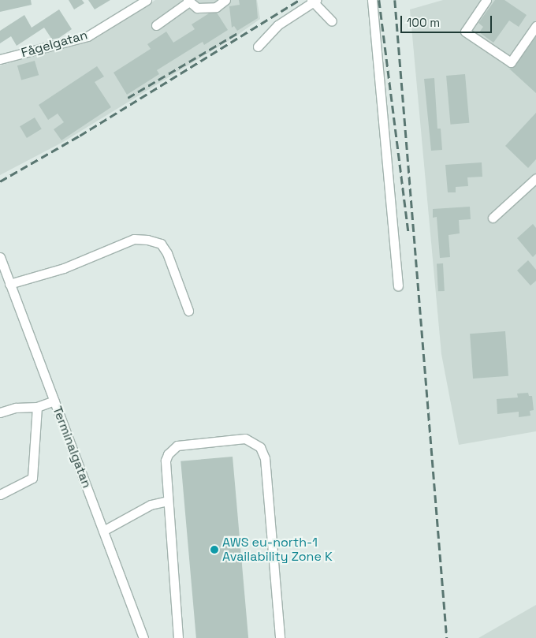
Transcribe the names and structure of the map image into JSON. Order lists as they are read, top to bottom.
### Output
{
  "streets": {
    "street": ["Fågelgatan", "Terminalgatan"]
  },
  "places": ["AWS eu-north-1 Availability Zone K"],
  "scale_bar": "100 m"
}
